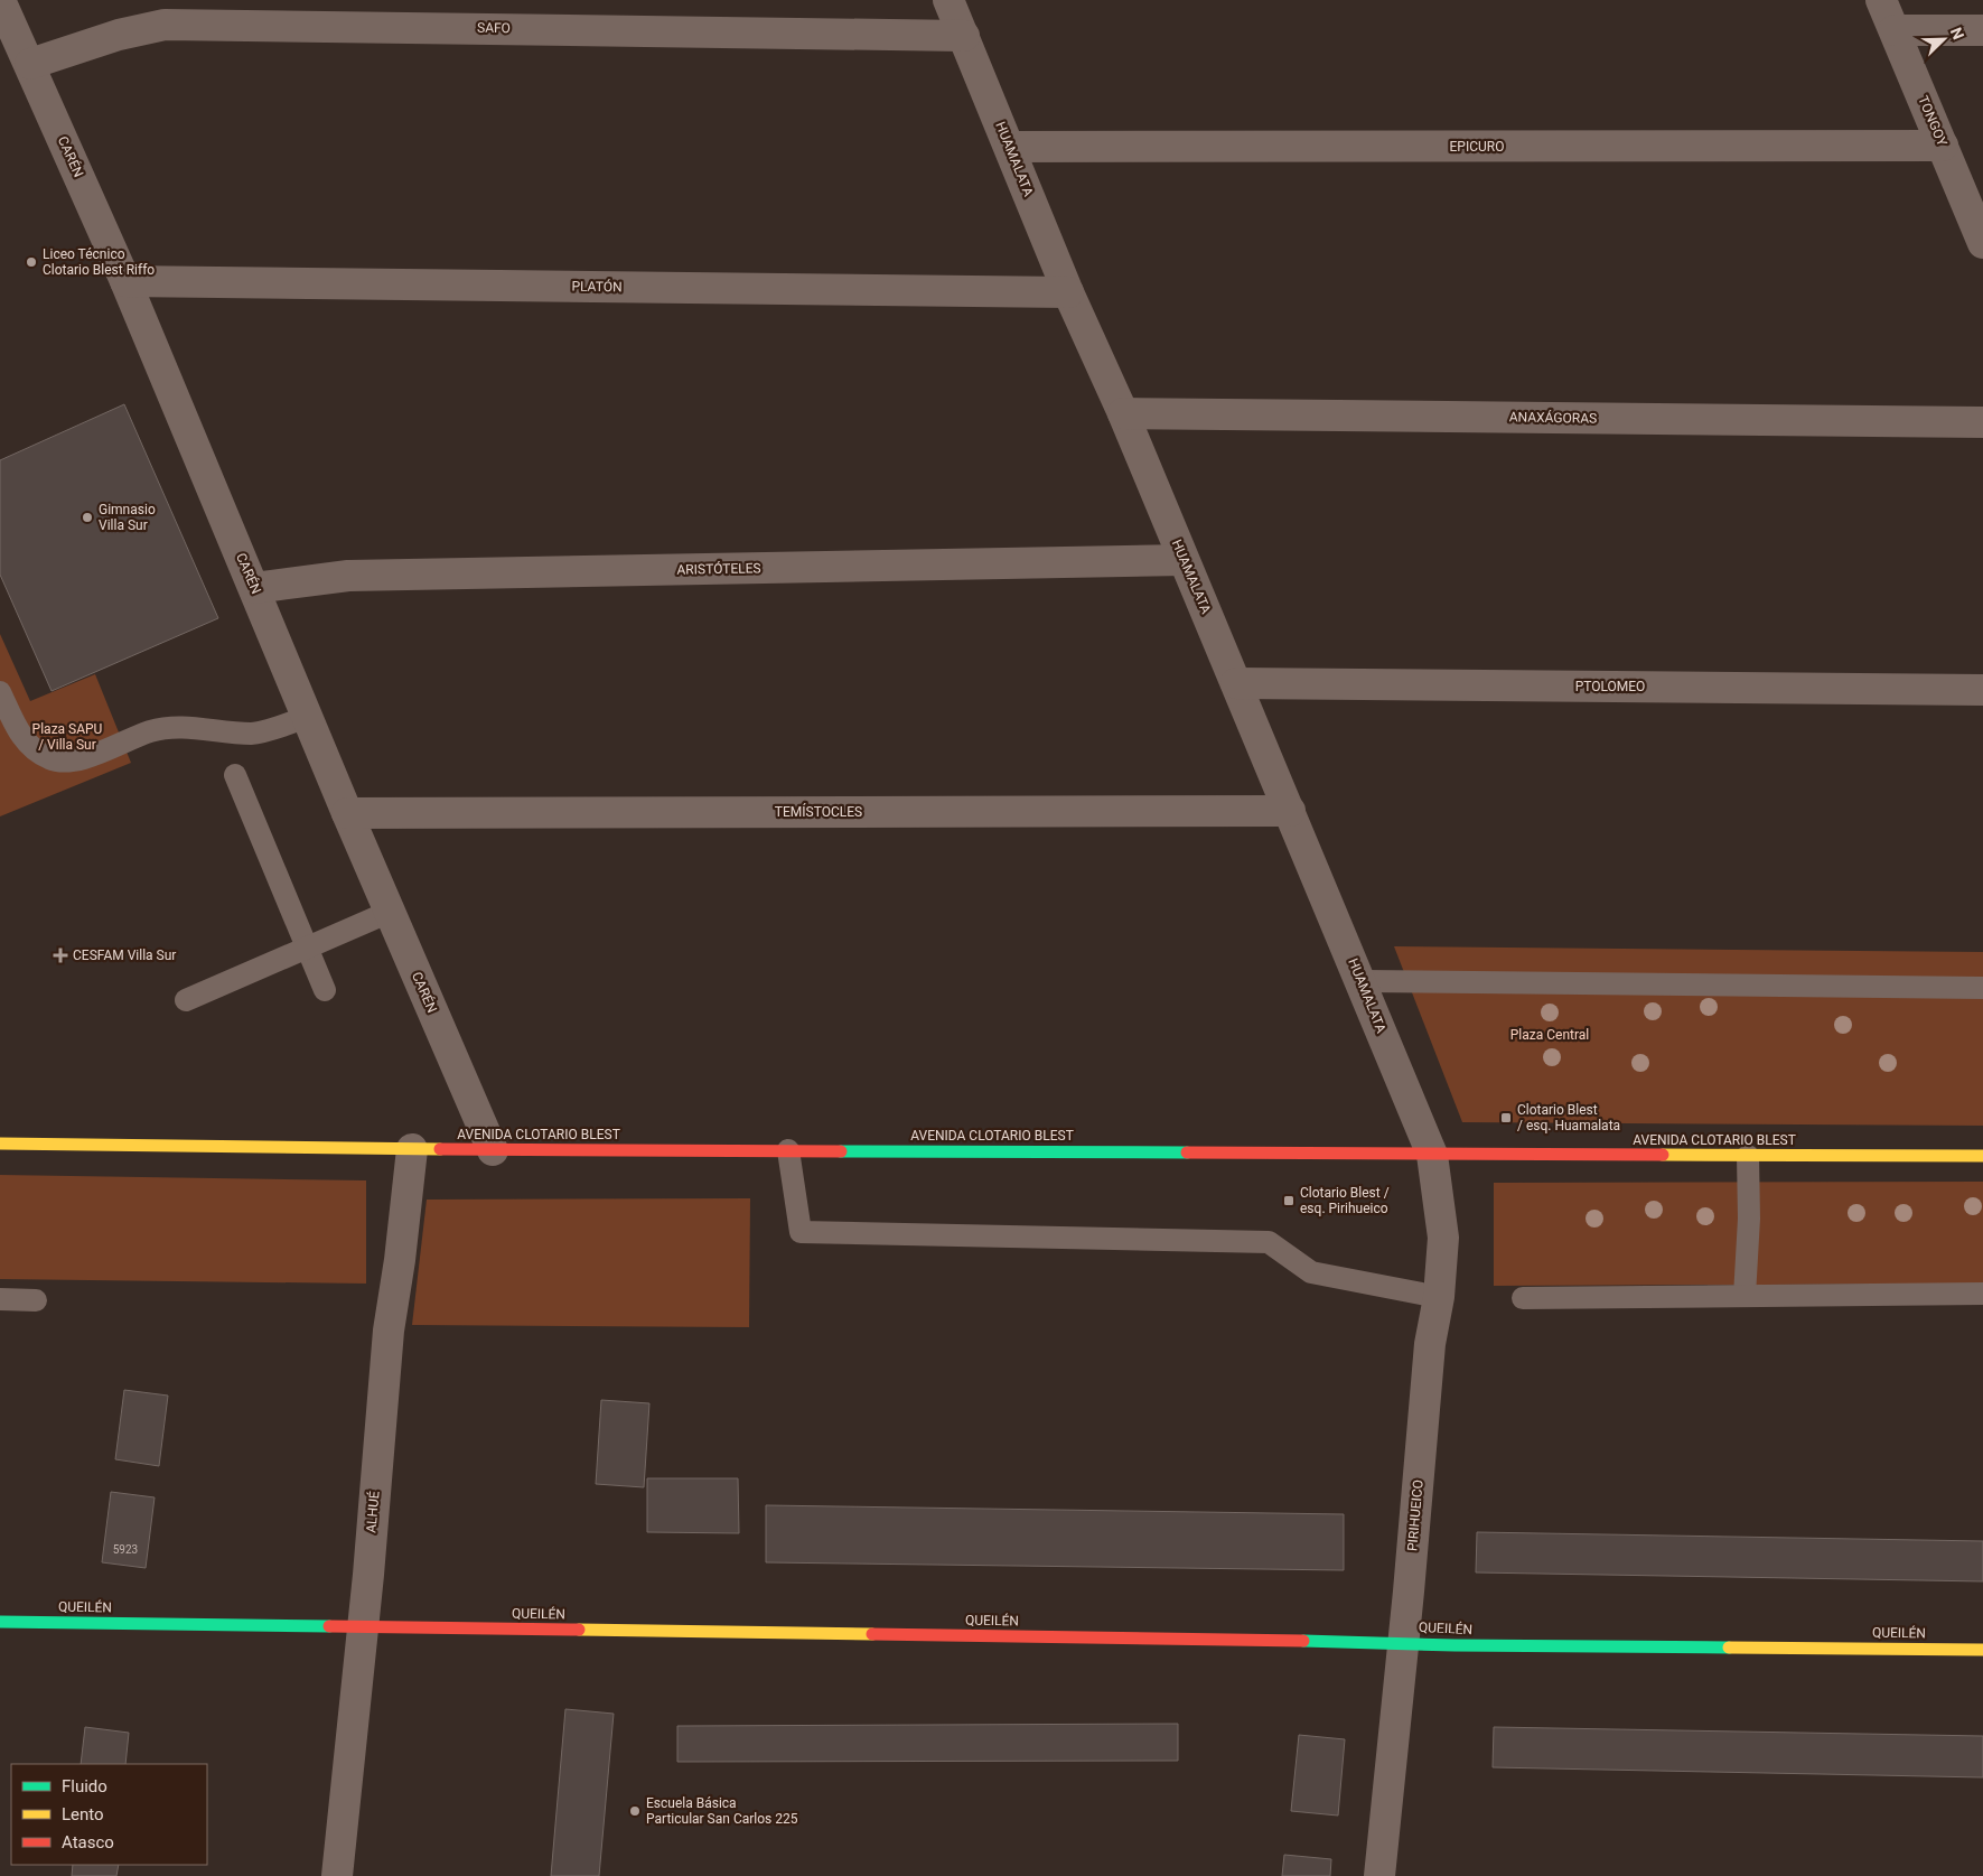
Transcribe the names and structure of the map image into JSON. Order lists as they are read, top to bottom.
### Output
{
  "streets": {
    "main road": ["AVENIDA CLOTARIO BLEST", "QUEILÉN"],
    "street": [
      "SAFO",
      "TONGOY",
      "EPICURO",
      "CARÉN",
      "HUAMALATA",
      "PLATÓN",
      "ANAXÁGORAS",
      "ARISTÓTELES",
      "PTOLOMEO",
      "TEMÍSTOCLES",
      "ALHUÉ",
      "PIRIHUEICO"
    ]
  },
  "crossings": [
    ["SAFO", "CARÉN"],
    ["SAFO", "HUAMALATA"],
    ["TONGOY", "EPICURO"],
    ["EPICURO", "HUAMALATA"],
    ["CARÉN", "PLATÓN"],
    ["CARÉN", "ARISTÓTELES"],
    ["CARÉN", "TEMÍSTOCLES"],
    ["CARÉN", "AVENIDA CLOTARIO BLEST"],
    ["HUAMALATA", "PLATÓN"],
    ["HUAMALATA", "ANAXÁGORAS"],
    ["HUAMALATA", "ARISTÓTELES"],
    ["HUAMALATA", "PTOLOMEO"],
    ["HUAMALATA", "TEMÍSTOCLES"],
    ["HUAMALATA", "AVENIDA CLOTARIO BLEST"],
    ["HUAMALATA", "PIRIHUEICO"],
    ["AVENIDA CLOTARIO BLEST", "ALHUÉ"],
    ["AVENIDA CLOTARIO BLEST", "PIRIHUEICO"],
    ["ALHUÉ", "QUEILÉN"],
    ["PIRIHUEICO", "QUEILÉN"]
  ],
  "parks": ["Plaza SAPU / Villa Sur", "Plaza Central"],
  "places": {
    "other": ["Liceo Técnico Clotario Blest Riffo", "Gimnasio Villa Sur", "Escuela Básica Particular San Carlos 225"],
    "health": ["CESFAM Villa Sur"],
    "transit": ["Clotario Blest / esq. Huamalata", "Clotario Blest / esq. Pirihueico"]
  },
  "house_numbers": ["5923"],
  "legend": ["Fluido", "Lento", "Atasco"],
  "north": "top right"
}
